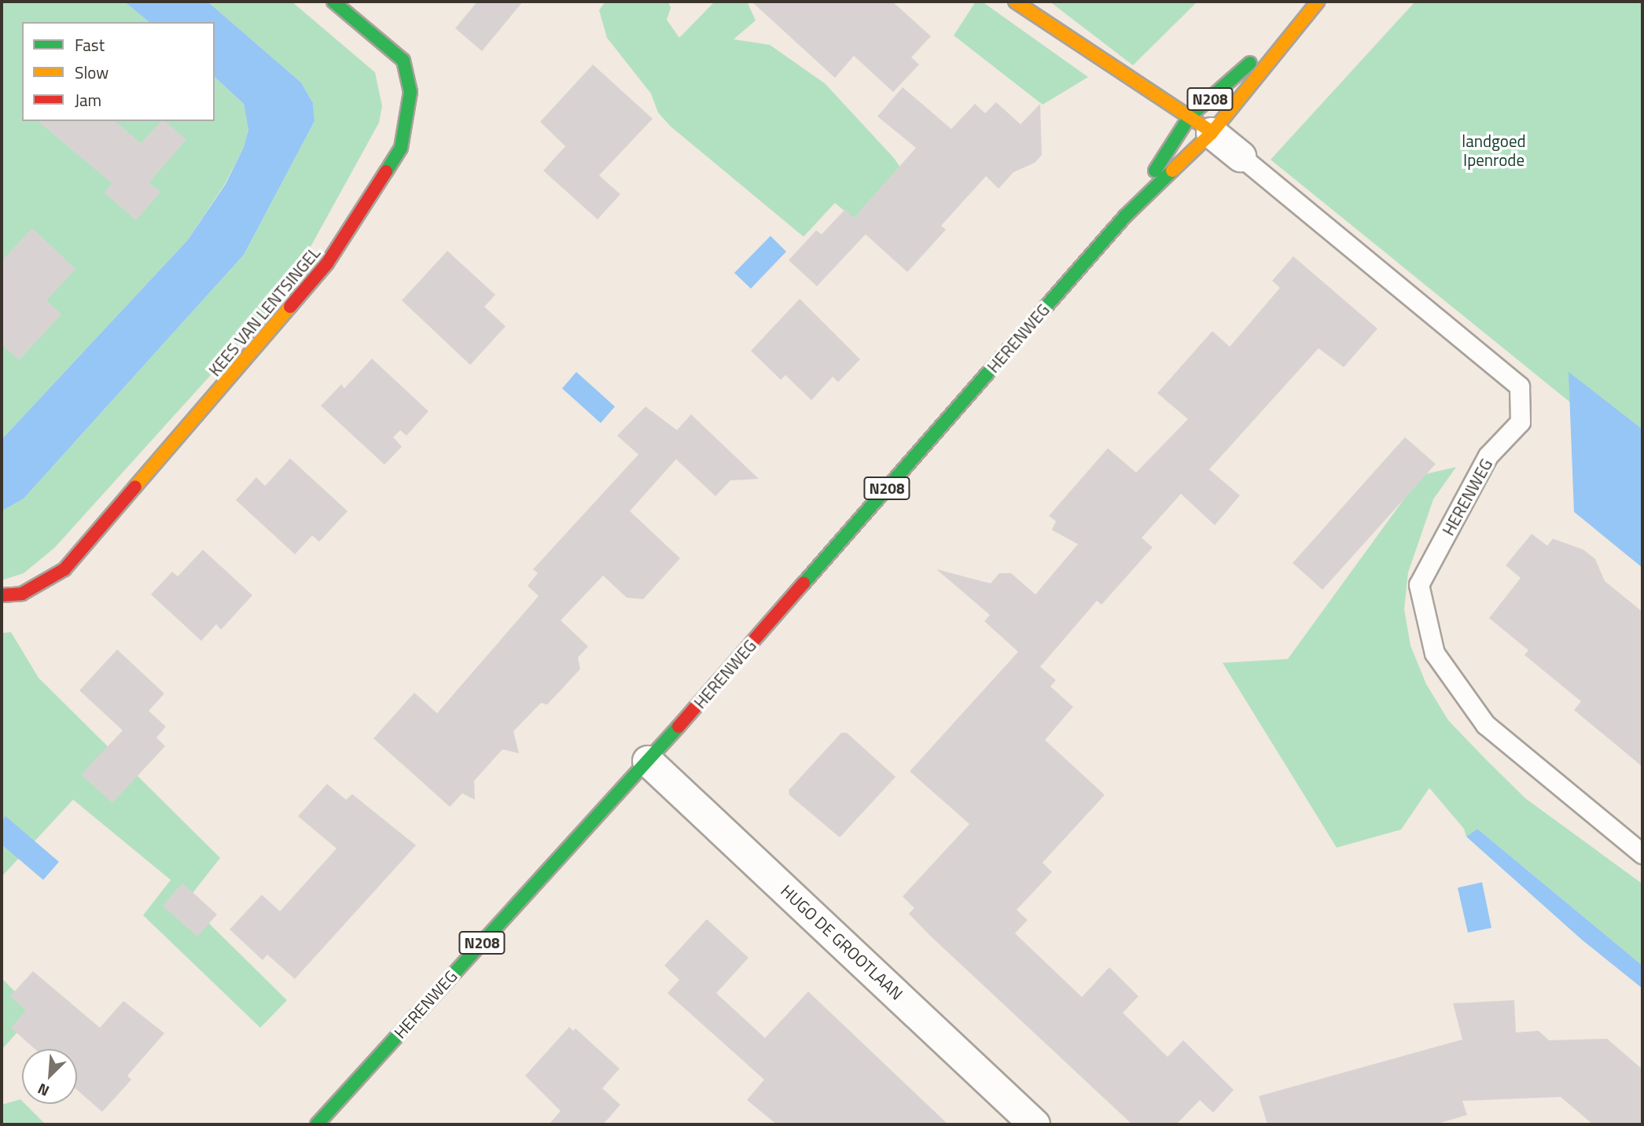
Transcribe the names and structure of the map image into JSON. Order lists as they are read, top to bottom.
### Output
{
  "streets": {
    "main road": ["N208", "KEES VAN LENTSINGEL", "HERENWEG"],
    "street": ["HUGO DE GROOTLAAN"]
  },
  "crossings": [
    ["HERENWEG", "HUGO DE GROOTLAAN"]
  ],
  "parks": ["landgoed Ipenrode"],
  "legend": ["Fast", "Slow", "Jam"],
  "north": "bottom left"
}
